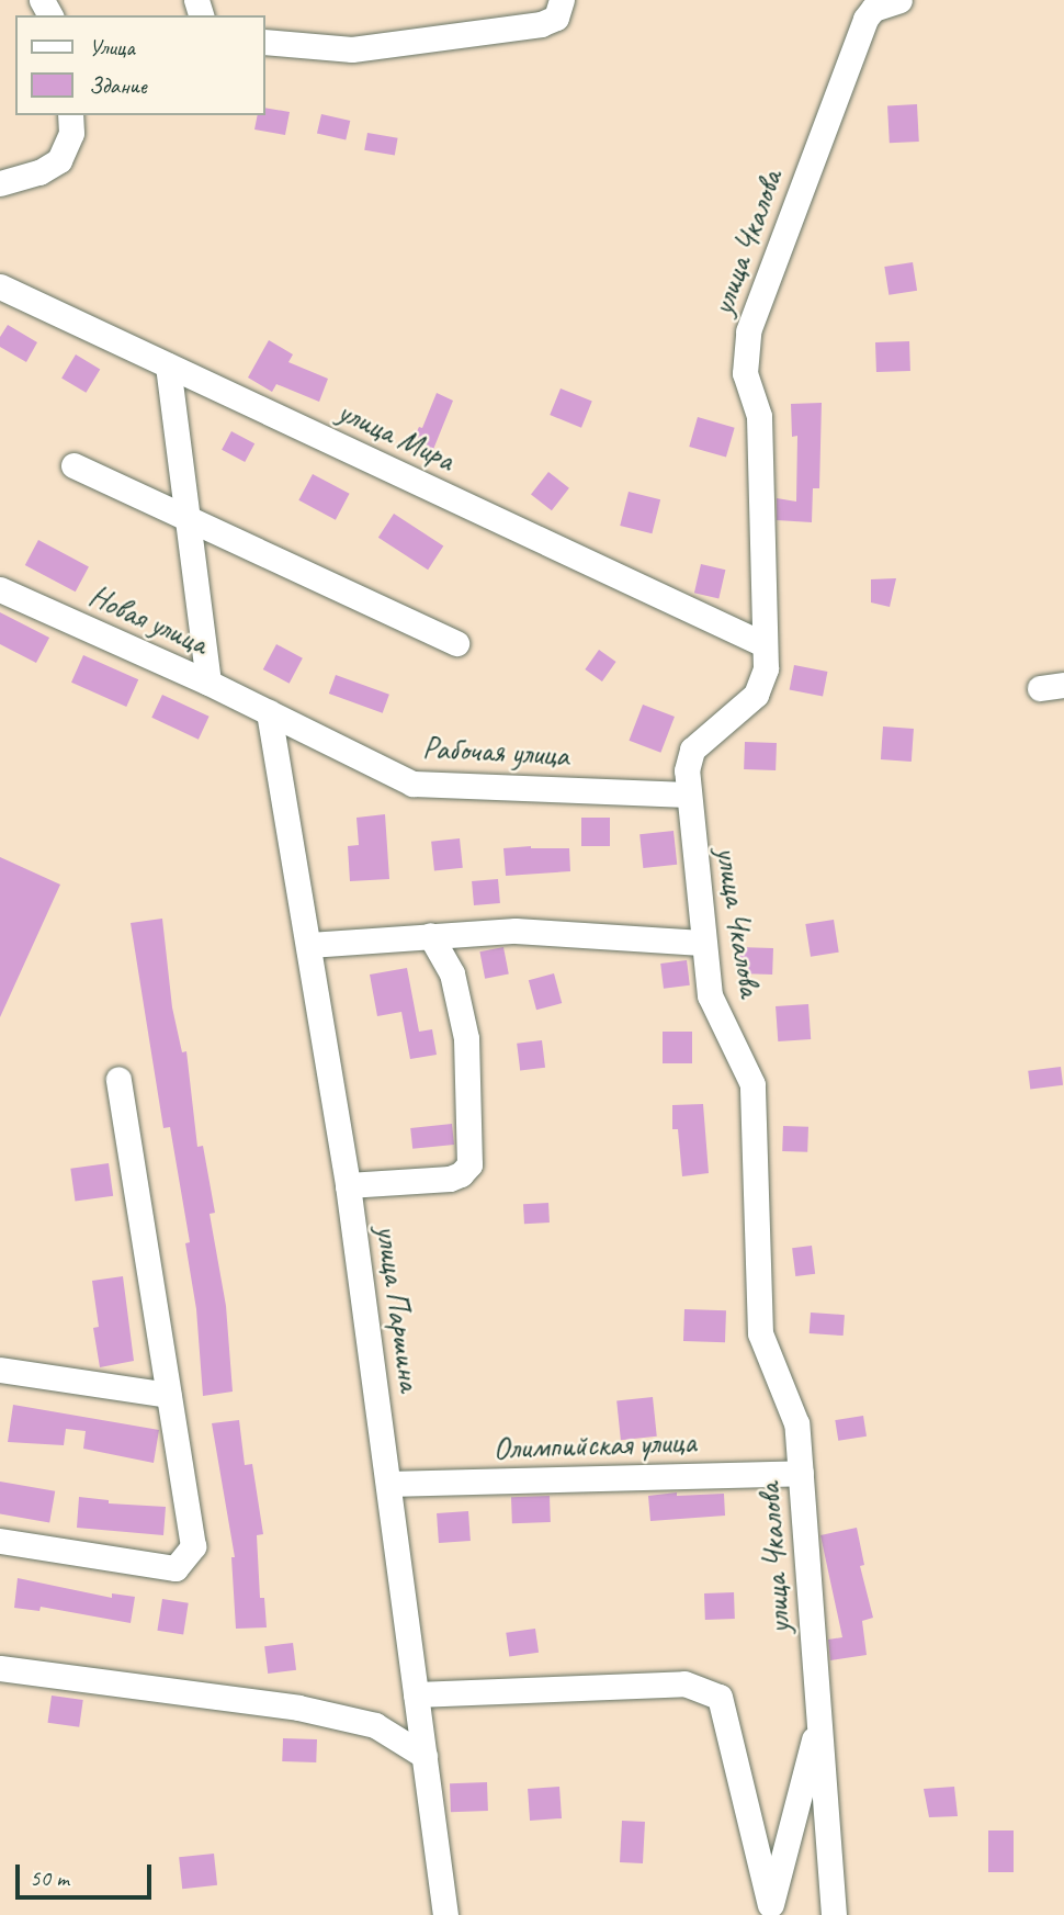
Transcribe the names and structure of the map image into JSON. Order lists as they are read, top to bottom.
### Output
{
  "streets": {
    "street": [
      "улица Чкалова",
      "улица Мира",
      "Новая улица",
      "Рабочая улица",
      "улица Паршина",
      "Олимпийская улица"
    ]
  },
  "crossings": [
    ["улица Чкалова", "улица Мира"],
    ["улица Чкалова", "Рабочая улица"],
    ["улица Чкалова", "Олимпийская улица"],
    ["Новая улица", "Рабочая улица"],
    ["Новая улица", "улица Паршина"],
    ["Рабочая улица", "улица Паршина"],
    ["улица Паршина", "Олимпийская улица"]
  ],
  "legend": ["Улица", "Здание"],
  "scale_bar": "50 m"
}
